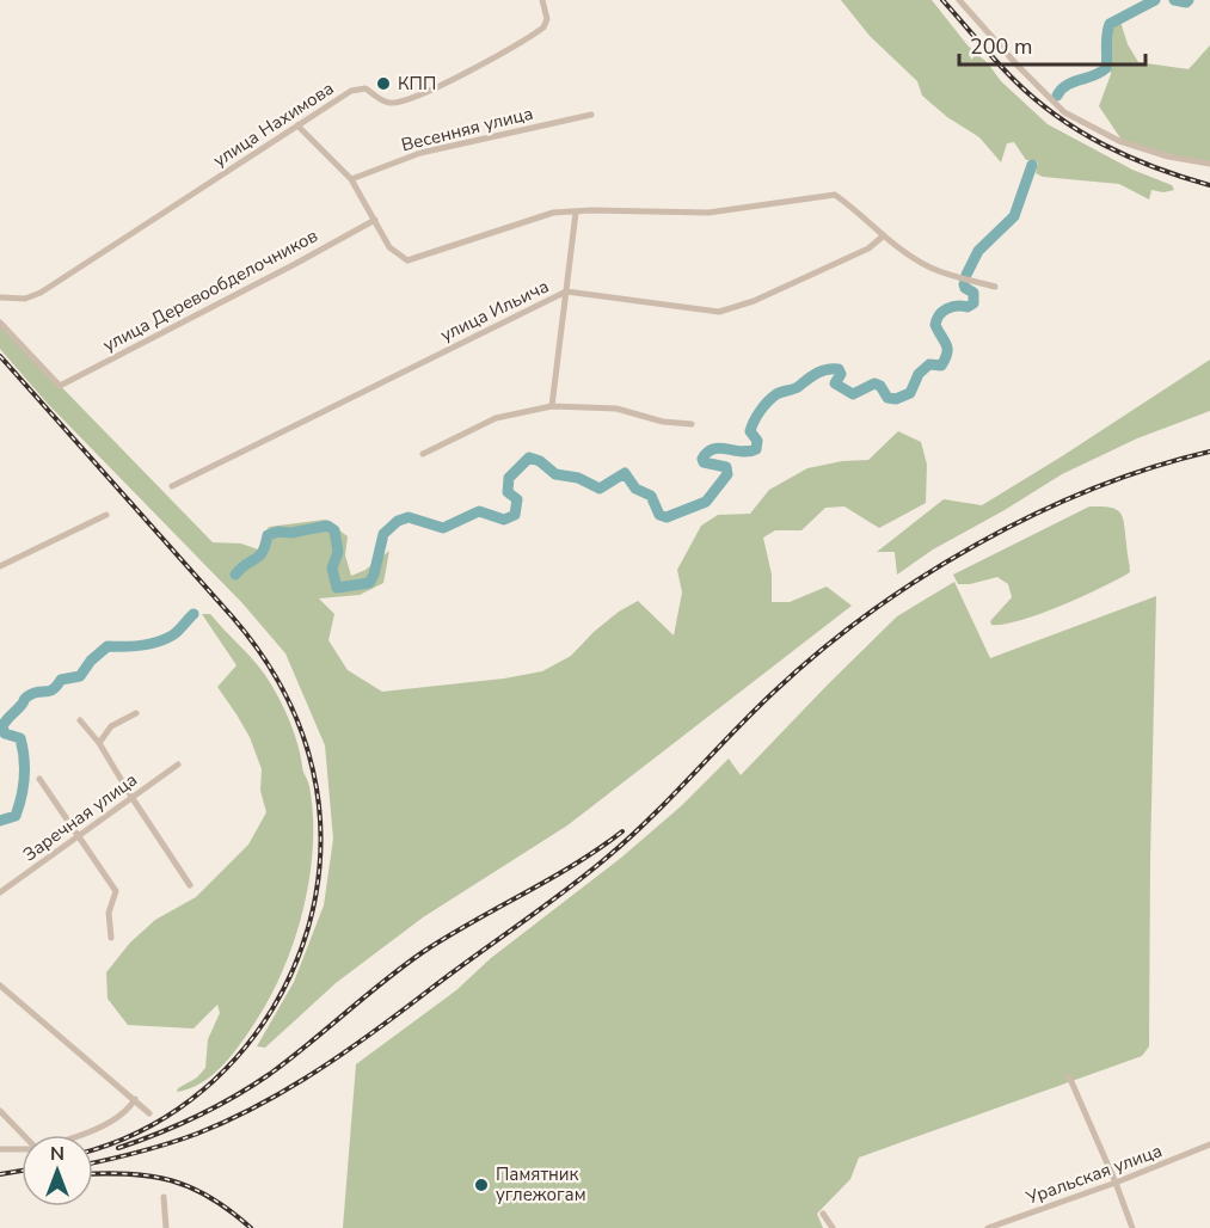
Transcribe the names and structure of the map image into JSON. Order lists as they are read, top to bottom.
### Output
{
  "streets": {
    "street": [
      "улица Нахимова",
      "Весенняя улица",
      "улица Деревообделочников",
      "улица Ильича",
      "Заречная улица",
      "Уральская улица"
    ]
  },
  "places": ["КПП", "Памятник углежогам"],
  "scale_bar": "200 m",
  "north": "top"
}
